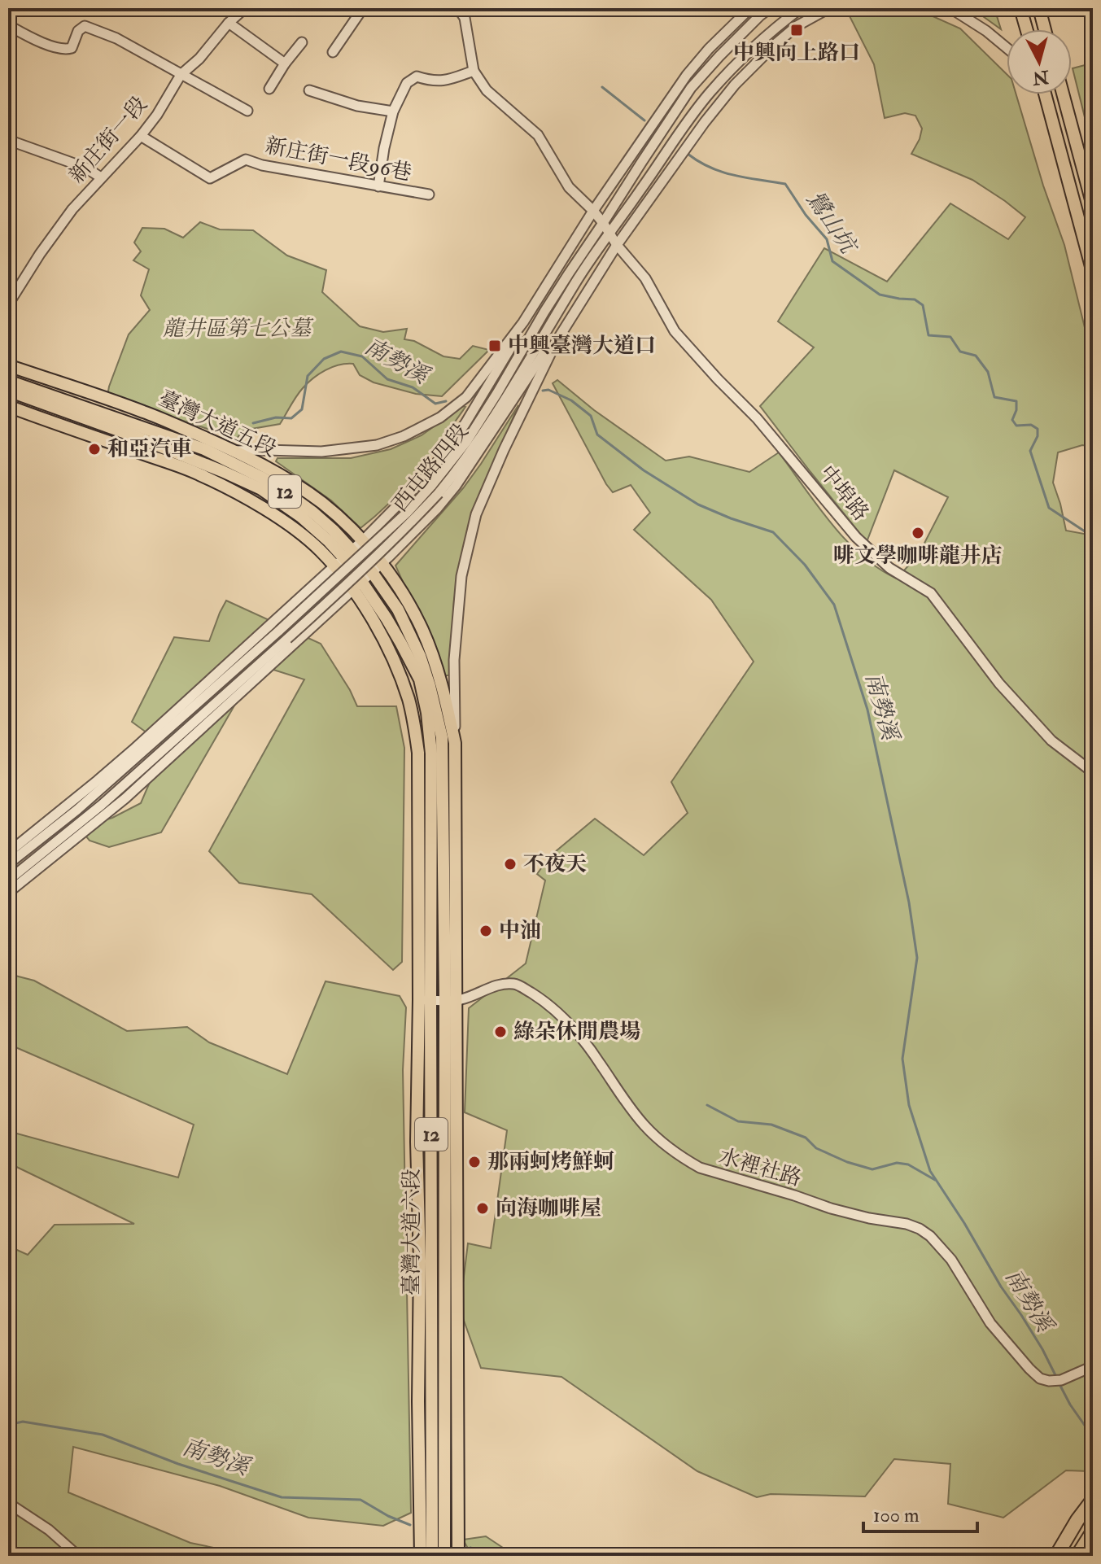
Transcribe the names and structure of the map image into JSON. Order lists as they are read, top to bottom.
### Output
{
  "streets": {
    "main road": ["臺灣大道五段", "12", "臺灣大道六段"],
    "street": [
      "新庄街一段",
      "新庄街一段96巷",
      "西屯路四段",
      "中埠路",
      "水裡社路"
    ]
  },
  "crossings": [
    ["新庄街一段", "新庄街一段96巷"],
    ["臺灣大道五段", "西屯路四段"],
    ["臺灣大道五段", "臺灣大道六段"],
    ["西屯路四段", "中埠路"],
    ["水裡社路", "臺灣大道六段"]
  ],
  "water": ["鷺山坑", "南勢溪"],
  "parks": ["龍井區第七公墓"],
  "places": {
    "transit": ["中興向上路口", "中興臺灣大道口"],
    "other": [
      "和亞汽車",
      "啡文學咖啡龍井店",
      "不夜天",
      "中油",
      "綠朵休閒農場",
      "那兩蚵烤鮮蚵",
      "向海咖啡屋"
    ]
  },
  "scale_bar": "100 m",
  "north": "bottom"
}
